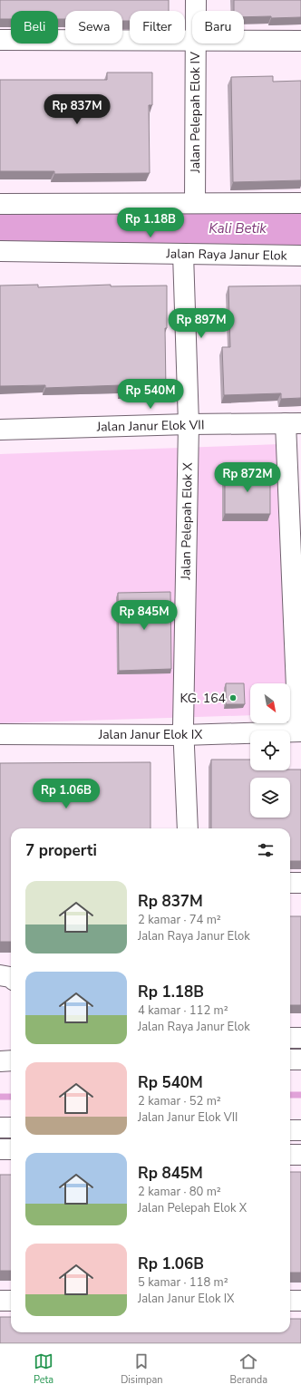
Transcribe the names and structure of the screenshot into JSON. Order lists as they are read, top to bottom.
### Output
{
  "streets": {
    "street": [
      "Jalan Pelepah Elok IV",
      "Jalan Raya Janur Elok",
      "Jalan Janur Elok VII",
      "Jalan Pelepah Elok X",
      "Jalan Janur Elok IX"
    ]
  },
  "crossings": [
    ["Jalan Raya Janur Elok", "Jalan Pelepah Elok X"],
    ["Jalan Janur Elok VII", "Jalan Pelepah Elok X"],
    ["Jalan Pelepah Elok X", "Jalan Janur Elok IX"]
  ],
  "water": ["Kali Betik"],
  "places": ["KG. 164"],
  "north": "bottom right",
  "page": {
    "chip": [
      "Beli",
      "Sewa",
      "Filter",
      "Baru"
    ],
    "price": [
      "Rp 837M",
      "Rp 1.18B",
      "Rp 897M",
      "Rp 540M",
      "Rp 872M",
      "Rp 845M",
      "Rp 1.06B"
    ],
    "heading": "7 properti",
    "list": [
      {
        "name": "Rp 837M",
        "note": "2 kamar · 74 m² · Jalan Raya Janur Elok"
      },
      {
        "name": "Rp 1.18B",
        "note": "4 kamar · 112 m² · Jalan Raya Janur Elok"
      },
      {
        "name": "Rp 540M",
        "note": "2 kamar · 52 m² · Jalan Janur Elok VII"
      },
      {
        "name": "Rp 845M",
        "note": "2 kamar · 80 m² · Jalan Pelepah Elok X"
      },
      {
        "name": "Rp 1.06B",
        "note": "5 kamar · 118 m² · Jalan Janur Elok IX"
      }
    ],
    "tabs": ["Peta", "Disimpan", "Beranda"]
  }
}
